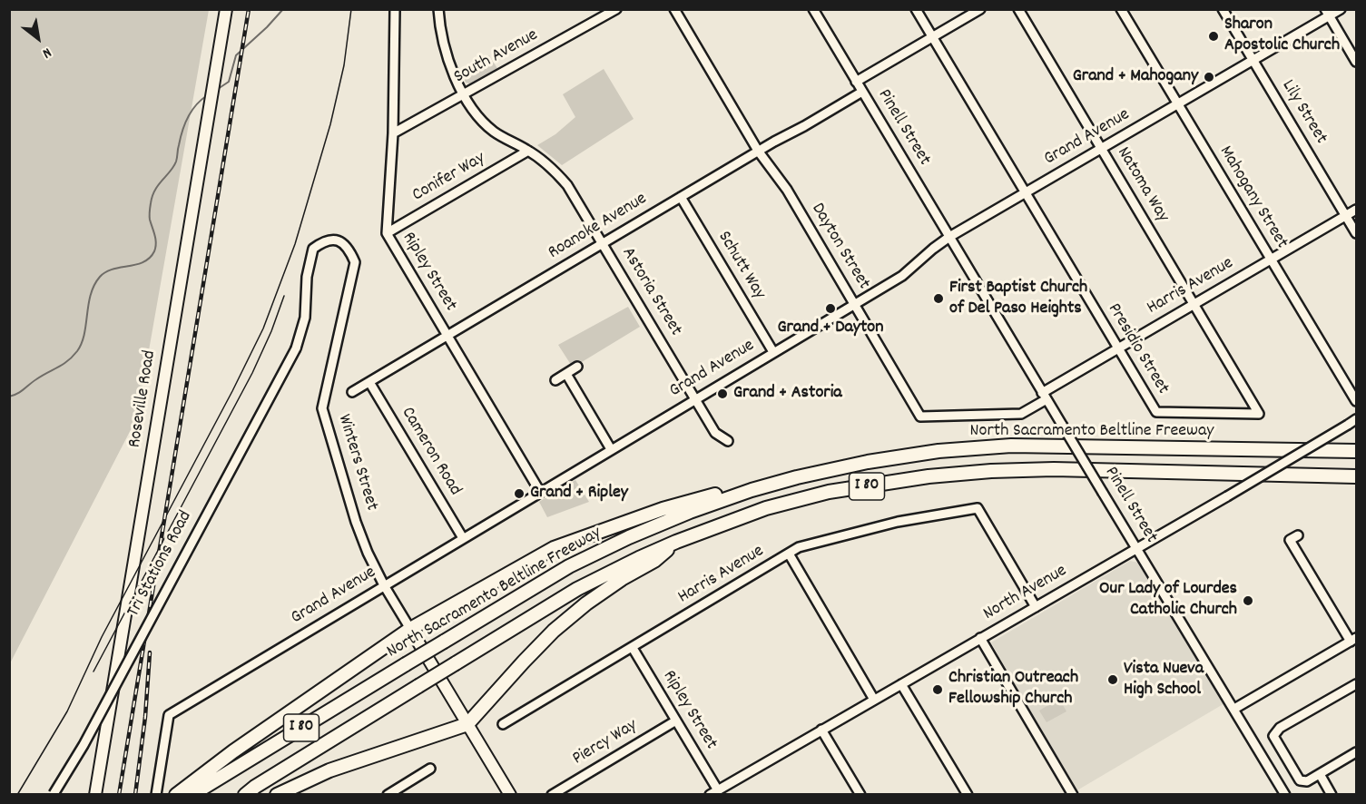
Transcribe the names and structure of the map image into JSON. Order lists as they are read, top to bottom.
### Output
{
  "streets": {
    "highway": ["North Sacramento Beltline Freeway", "I 80"],
    "main road": ["Roseville Road", "Winters Street"],
    "street": [
      "South Avenue",
      "Lily Street",
      "Pinell Street",
      "Grand Avenue",
      "Conifer Way",
      "Natoma Way",
      "Mahogany Street",
      "Roanoke Avenue",
      "Dayton Street",
      "Schutt Way",
      "Ripley Street",
      "Harris Avenue",
      "Astoria Street",
      "Presidio Street",
      "Cameron Road",
      "Tri Stations Road",
      "North Avenue",
      "Piercy Way"
    ]
  },
  "crossings": [
    ["South Avenue", "Ripley Street"],
    ["South Avenue", "Astoria Street"],
    ["Lily Street", "Grand Avenue"],
    ["Lily Street", "Harris Avenue"],
    ["Pinell Street", "Grand Avenue"],
    ["Pinell Street", "Roanoke Avenue"],
    ["Pinell Street", "Harris Avenue"],
    ["Pinell Street", "North Avenue"],
    ["Grand Avenue", "Natoma Way"],
    ["Grand Avenue", "Mahogany Street"],
    ["Grand Avenue", "Dayton Street"],
    ["Grand Avenue", "Schutt Way"],
    ["Grand Avenue", "Ripley Street"],
    ["Grand Avenue", "Astoria Street"],
    ["Grand Avenue", "Presidio Street"],
    ["Grand Avenue", "Cameron Road"],
    ["Grand Avenue", "Winters Street"],
    ["Conifer Way", "Ripley Street"],
    ["Conifer Way", "Astoria Street"],
    ["Natoma Way", "Harris Avenue"],
    ["Natoma Way", "Presidio Street"],
    ["Mahogany Street", "Harris Avenue"],
    ["Roanoke Avenue", "Dayton Street"],
    ["Roanoke Avenue", "Schutt Way"],
    ["Roanoke Avenue", "Ripley Street"],
    ["Roanoke Avenue", "Astoria Street"],
    ["Roanoke Avenue", "Cameron Road"],
    ["Dayton Street", "Harris Avenue"],
    ["Ripley Street", "Harris Avenue"],
    ["Ripley Street", "North Avenue"],
    ["Ripley Street", "Piercy Way"],
    ["Harris Avenue", "Presidio Street"],
    ["Harris Avenue", "North Avenue"],
    ["Winters Street", "Tri Stations Road"]
  ],
  "places": [
    "Sharon Apostolic Church",
    "Grand + Mahogany",
    "First Baptist Church of Del Paso Heights",
    "Grand + Dayton",
    "Grand + Astoria",
    "Grand + Ripley",
    "Our Lady of Lourdes Catholic Church",
    "Vista Nueva High School",
    "Christian Outreach Fellowship Church"
  ],
  "north": "bottom right"
}
